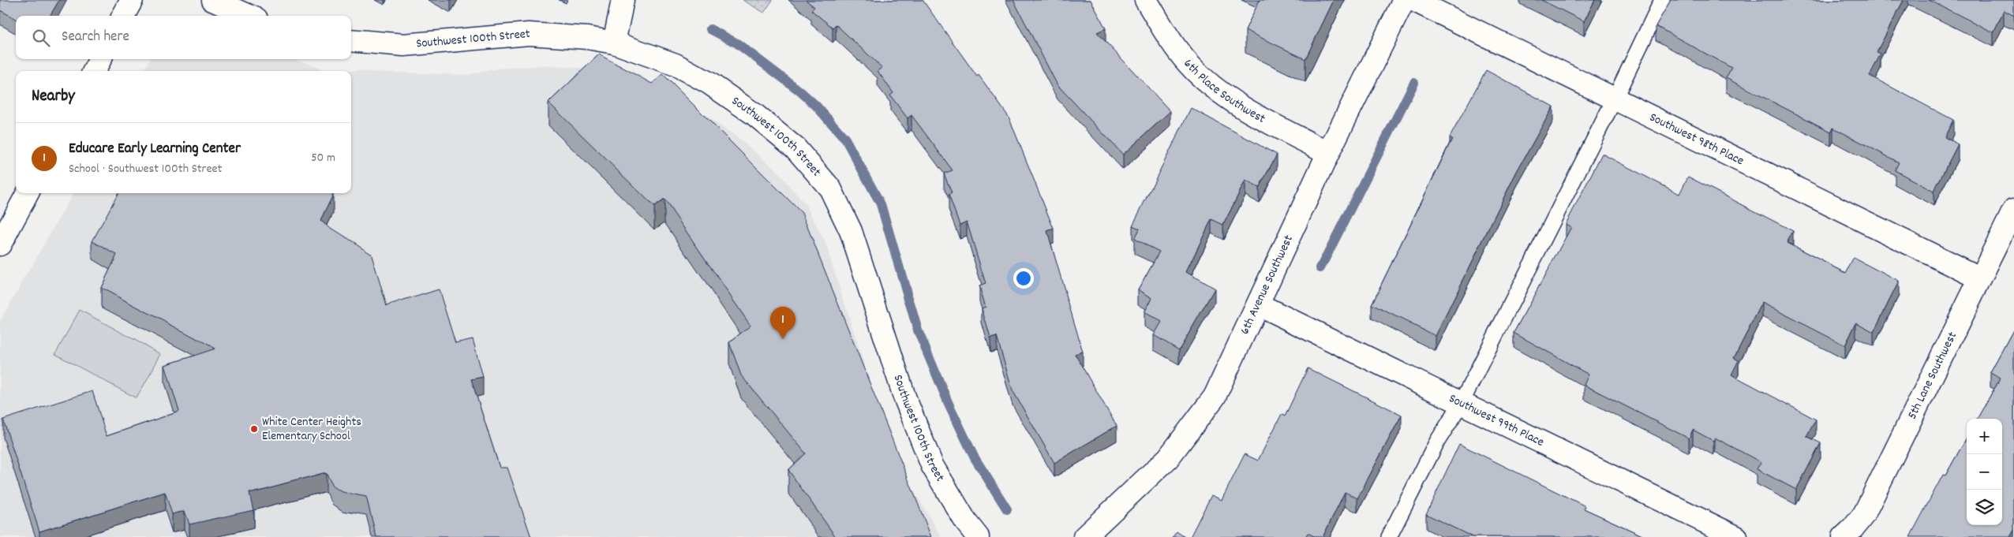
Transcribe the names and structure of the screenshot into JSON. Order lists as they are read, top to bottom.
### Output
{
  "streets": {
    "street": [
      "Southwest 100th Street",
      "6th Place Southwest",
      "Southwest 98th Place",
      "6th Avenue Southwest",
      "5th Lane Southwest",
      "Southwest 99th Place"
    ]
  },
  "crossings": [
    ["6th Place Southwest", "6th Avenue Southwest"],
    ["Southwest 98th Place", "5th Lane Southwest"],
    ["6th Avenue Southwest", "Southwest 99th Place"]
  ],
  "places": ["White Center Heights Elementary School"],
  "page": {
    "search": "Search here",
    "heading": "Nearby",
    "list": [
      {
        "mark": "1",
        "name": "Educare Early Learning Center",
        "note": "School · Southwest 100th Street",
        "value": "50 m"
      }
    ],
    "pins": "1",
    "map_buttons": ["+", "−"]
  }
}
